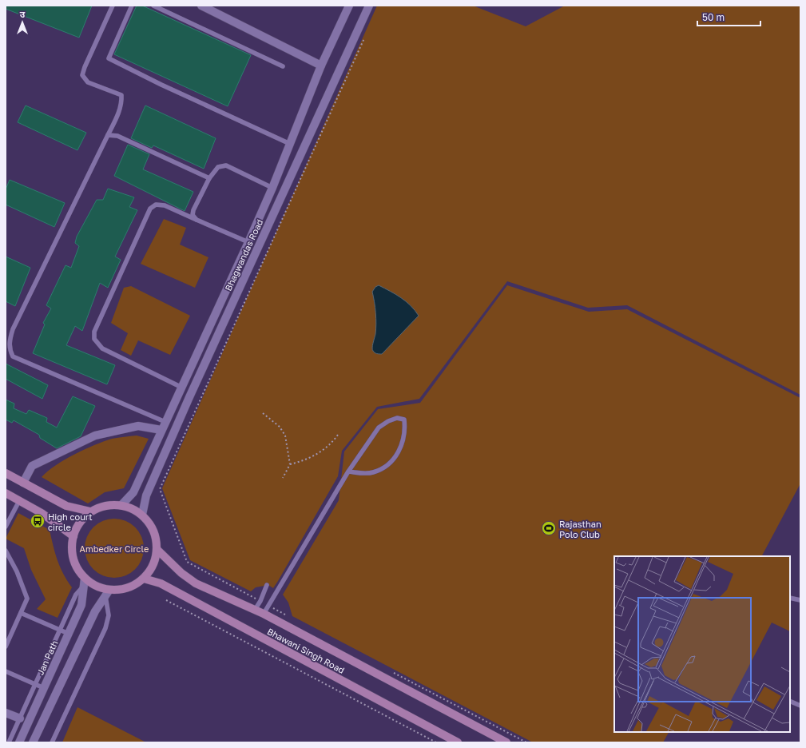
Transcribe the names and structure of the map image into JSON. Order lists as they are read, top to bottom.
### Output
{
  "streets": {
    "main road": ["Bhawani Singh Road"],
    "street": ["Bhagwandas Road", "Jan Path"]
  },
  "crossings": [
    ["Bhagwandas Road", "Bhawani Singh Road"],
    ["Bhagwandas Road", "Jan Path"],
    ["Bhawani Singh Road", "Jan Path"]
  ],
  "parks": ["Ambedker Circle"],
  "places": {
    "bus stop": ["High court circle"],
    "sports": ["Rajasthan Polo Club"]
  },
  "scale_bar": "50 m",
  "north": "top"
}
